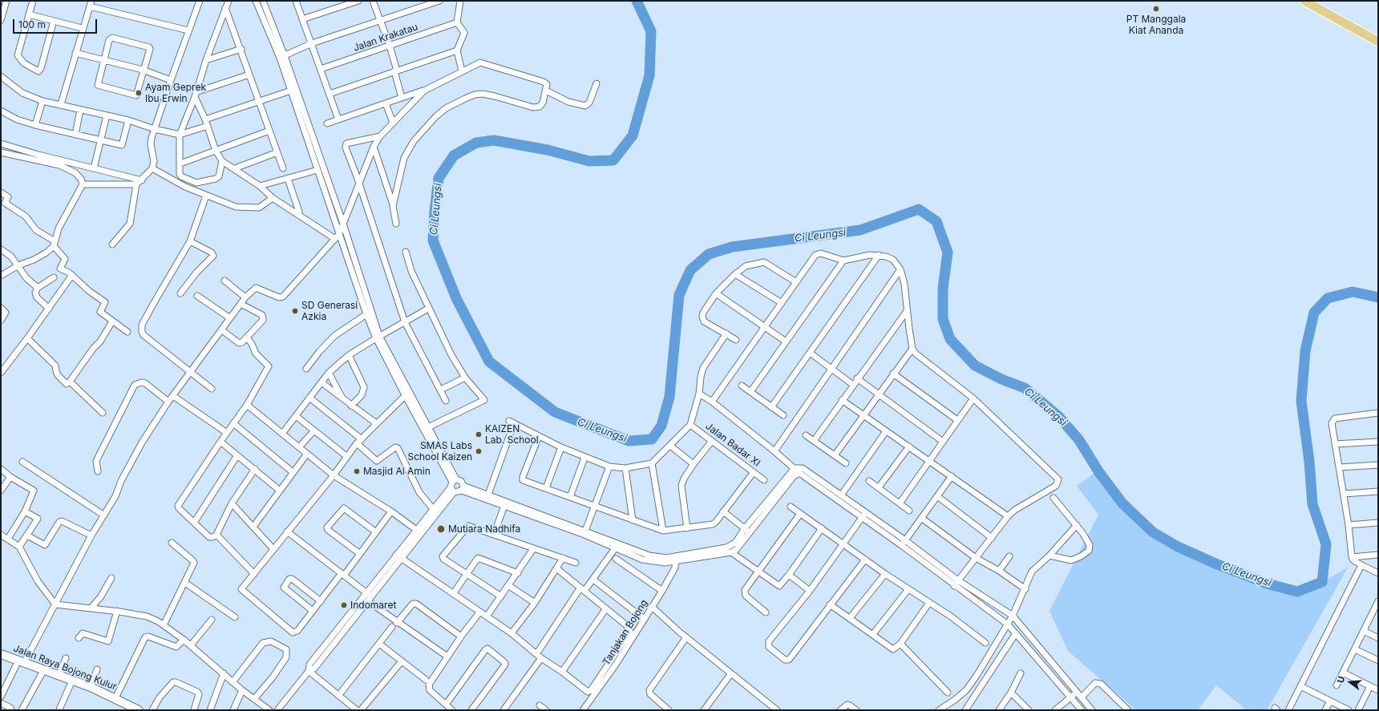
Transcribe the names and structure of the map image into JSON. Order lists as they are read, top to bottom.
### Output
{
  "streets": {
    "main road": ["Jalan Raya Bojong Kulur"],
    "street": ["Jalan Krakatau", "Jalan Badar XI", "Tanjakan Bojong"]
  },
  "water": ["Ci Leungsi"],
  "places": [
    "PT Manggala Kiat Ananda",
    "Ayam Geprek Ibu Erwin",
    "SD Generasi Azkia",
    "KAIZEN Lab. School",
    "SMAS Labs School Kaizen",
    "Masjid Al Amin",
    "Mutiara Nadhifa",
    "Indomaret"
  ],
  "scale_bar": "100 m",
  "north": "left"
}
